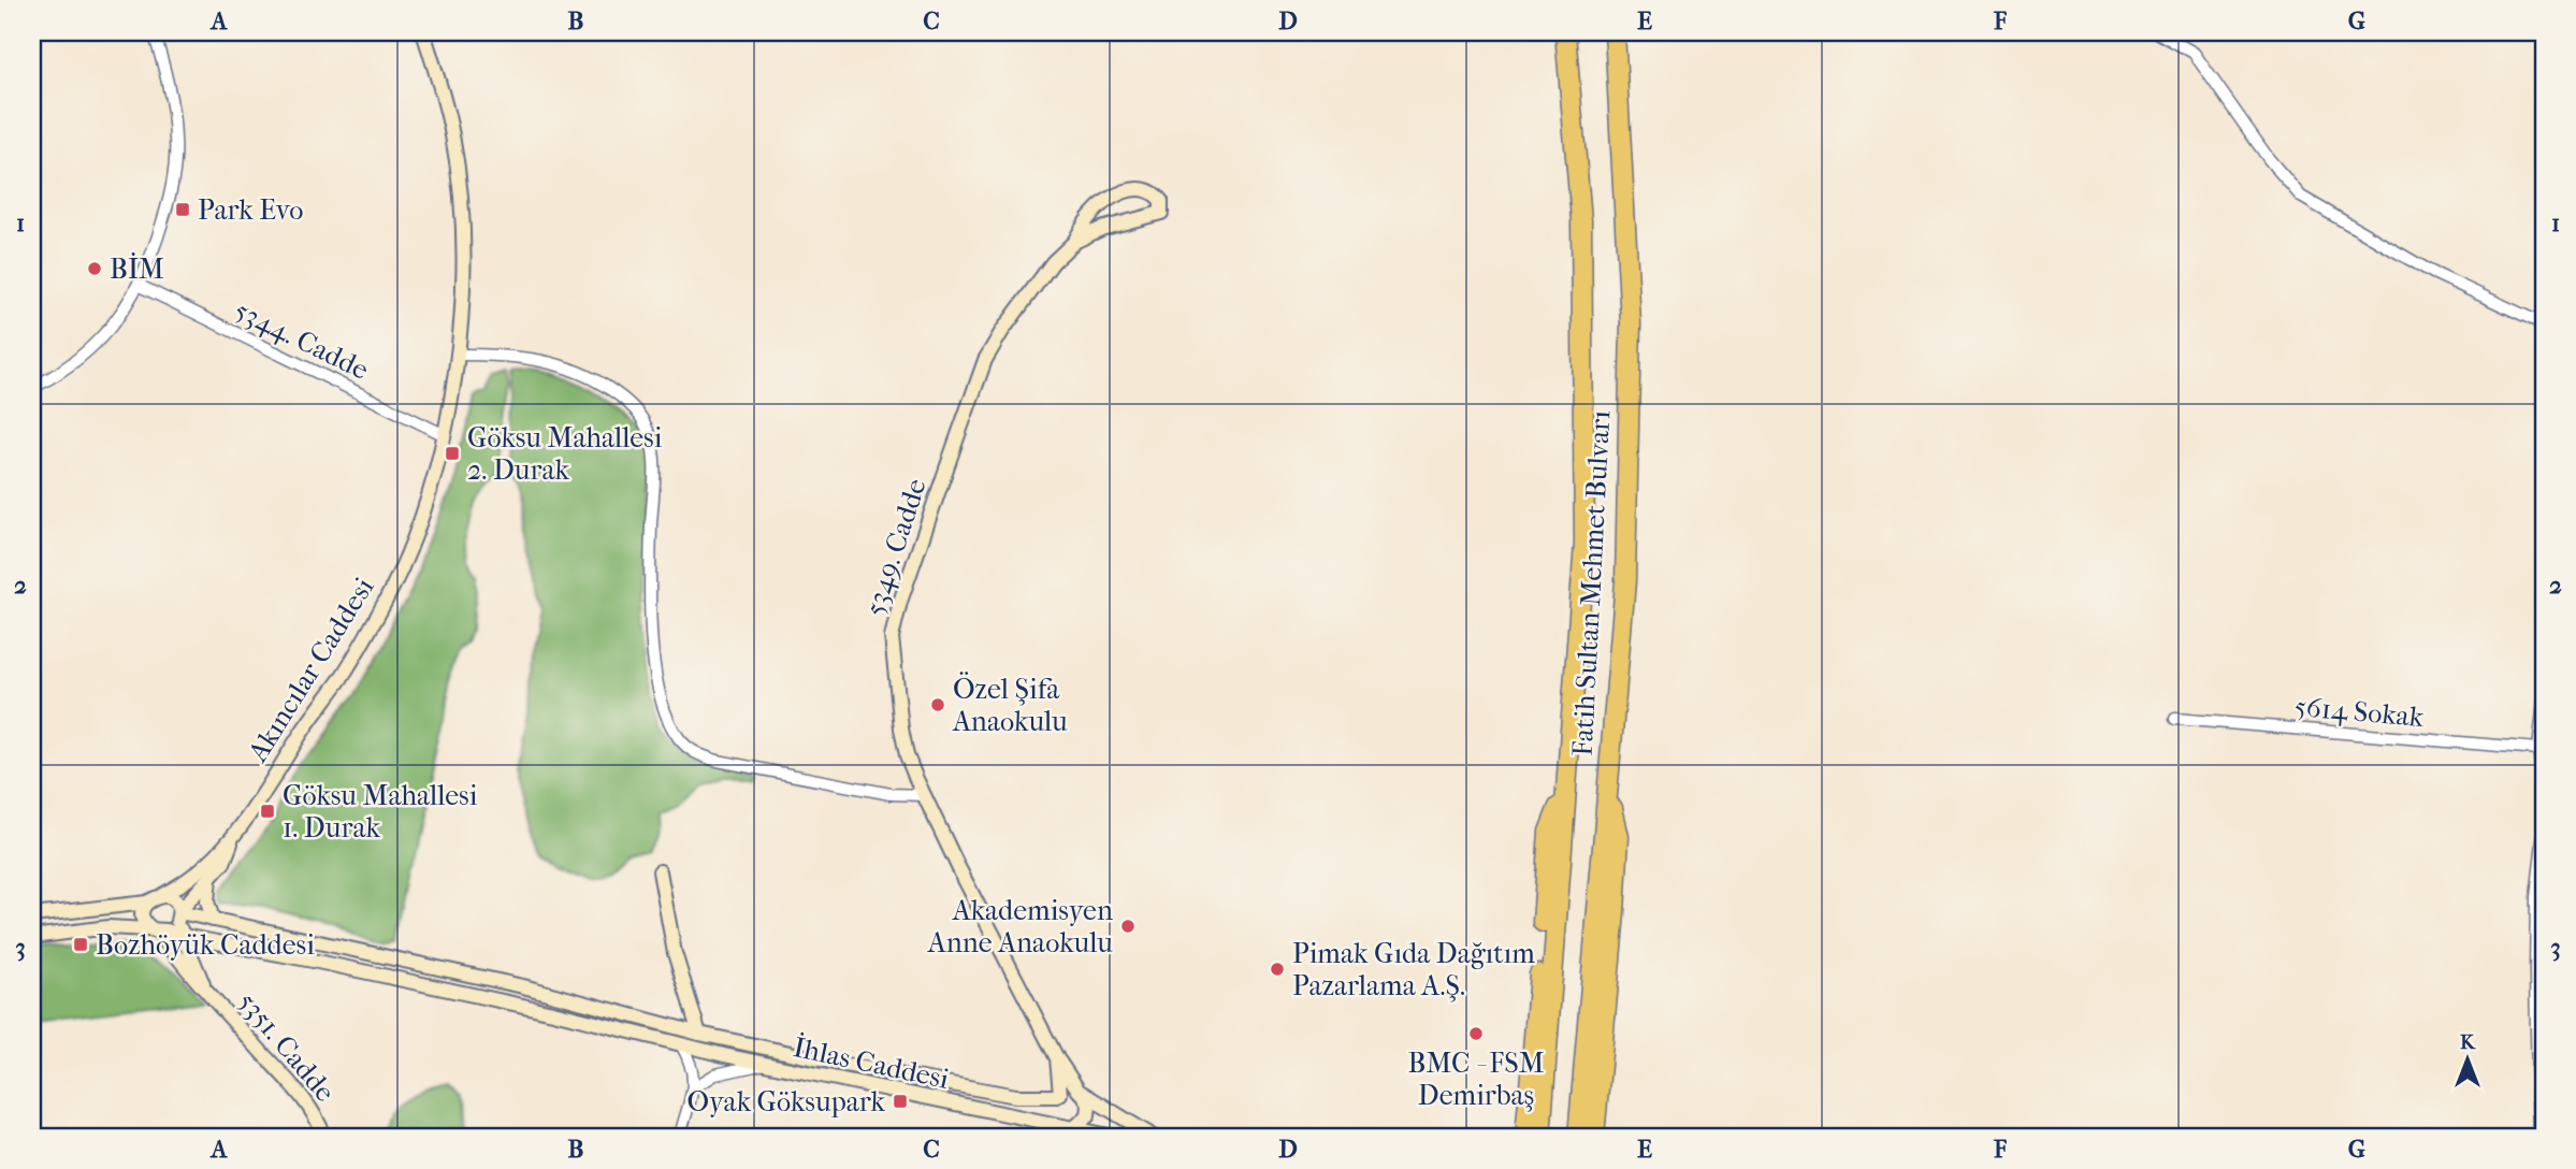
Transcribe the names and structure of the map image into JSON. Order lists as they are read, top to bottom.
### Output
{
  "streets": {
    "highway": ["Fatih Sultan Mehmet Bulvarı"],
    "street": [
      "5344. Cadde",
      "5349. Cadde",
      "Akıncılar Caddesi",
      "5614 Sokak",
      "5351. Cadde",
      "İhlas Caddesi"
    ]
  },
  "crossings": [
    ["5344. Cadde", "Akıncılar Caddesi"],
    ["5349. Cadde", "İhlas Caddesi"],
    ["Akıncılar Caddesi", "5351. Cadde"],
    ["Akıncılar Caddesi", "İhlas Caddesi"],
    ["5351. Cadde", "İhlas Caddesi"]
  ],
  "places": {
    "transit": [
      "Park Evo",
      "Göksu Mahallesi 2. Durak",
      "Göksu Mahallesi 1. Durak",
      "Bozhöyük Caddesi",
      "Oyak Göksupark"
    ],
    "other": [
      "BİM",
      "Özel Şifa Anaokulu",
      "Akademisyen Anne Anaokulu",
      "Pimak Gıda Dağıtım Pazarlama A.Ş.",
      "BMC - FSM Demirbaş"
    ]
  },
  "north": "top",
  "grid": {
    "columns": [
      "A",
      "B",
      "C",
      "D",
      "E",
      "F",
      "G"
    ],
    "rows": ["1", "2", "3"]
  }
}
